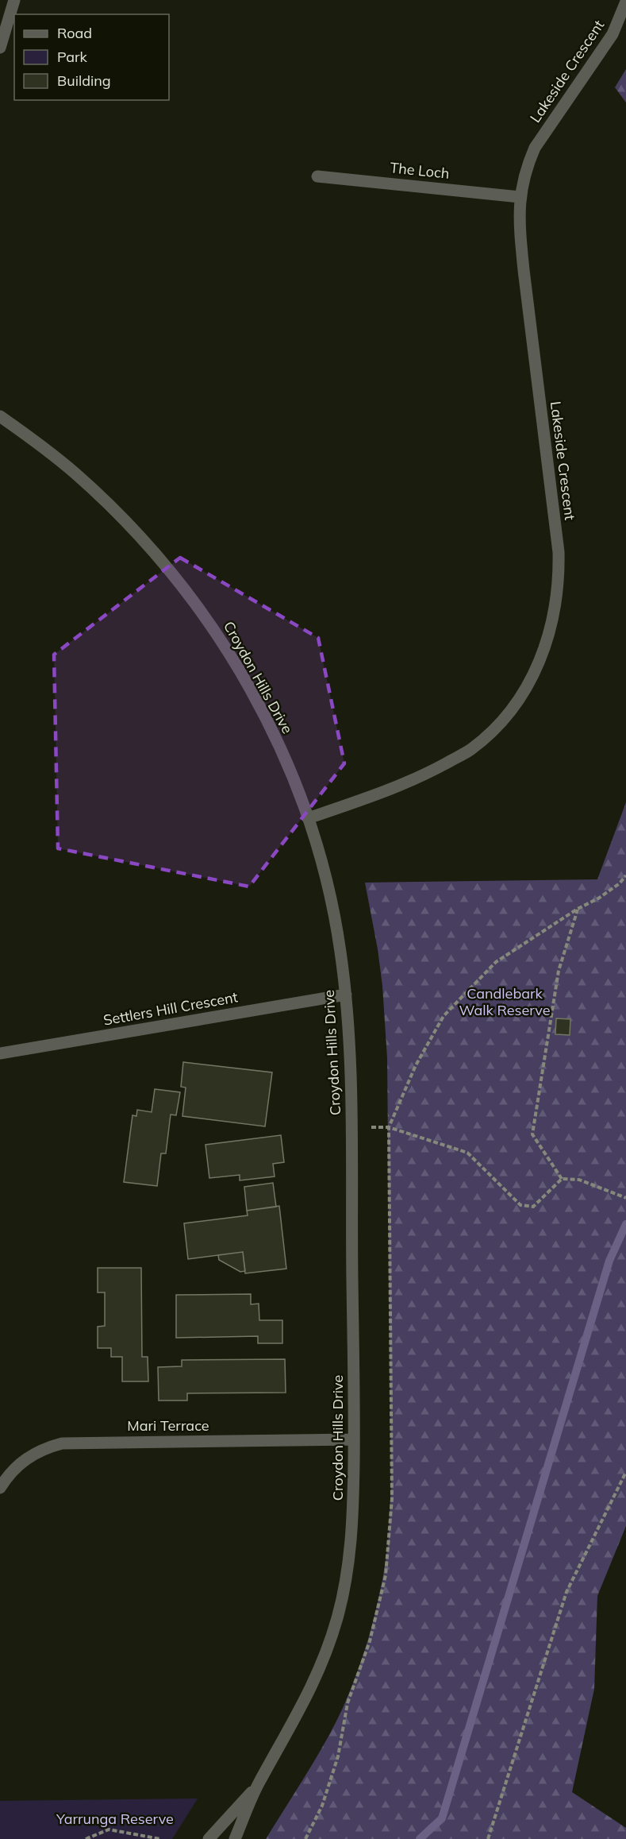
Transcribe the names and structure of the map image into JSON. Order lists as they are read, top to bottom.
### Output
{
  "streets": {
    "street": [
      "Lakeside Crescent",
      "The Loch",
      "Croydon Hills Drive",
      "Settlers Hill Crescent",
      "Mari Terrace"
    ]
  },
  "crossings": [
    ["Lakeside Crescent", "The Loch"],
    ["Lakeside Crescent", "Croydon Hills Drive"],
    ["Croydon Hills Drive", "Settlers Hill Crescent"],
    ["Croydon Hills Drive", "Mari Terrace"]
  ],
  "parks": ["Candlebark Walk Reserve", "Yarrunga Reserve"],
  "legend": ["Road", "Park", "Building"]
}
